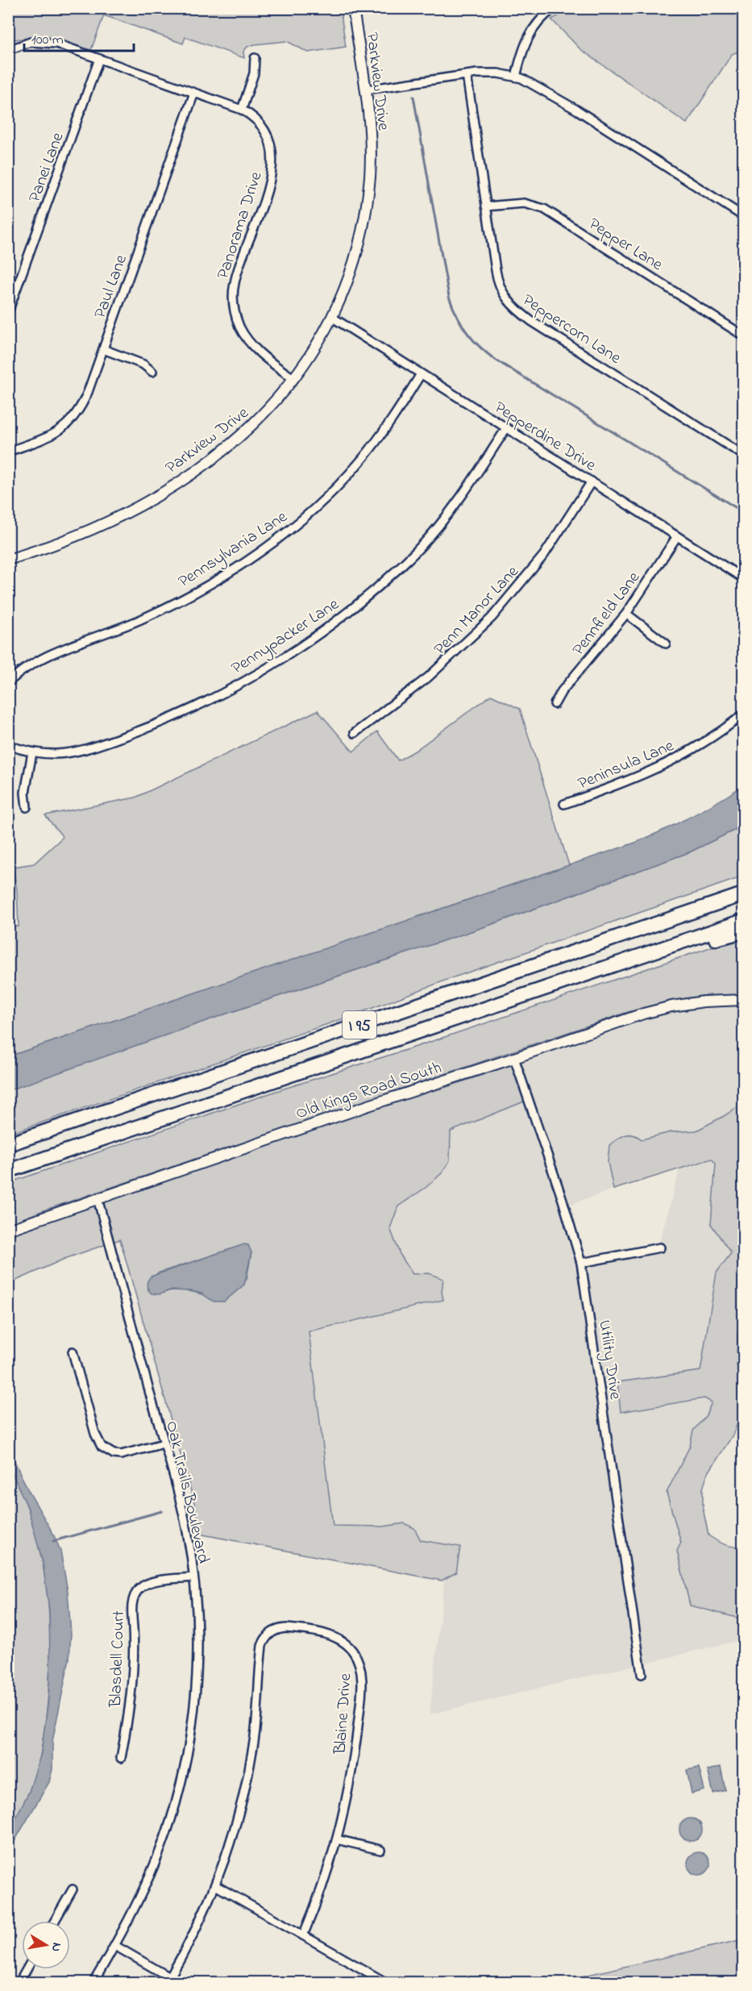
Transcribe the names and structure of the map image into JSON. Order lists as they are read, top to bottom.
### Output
{
  "streets": {
    "highway": ["I 95"],
    "street": [
      "Parkview Drive",
      "Panei Lane",
      "Panorama Drive",
      "Pepper Lane",
      "Paul Lane",
      "Peppercorn Lane",
      "Pepperdine Drive",
      "Pennsylvania Lane",
      "Penn Manor Lane",
      "Pennfield Lane",
      "Pennypacker Lane",
      "Peninsula Lane",
      "Old Kings Road South",
      "Utility Drive",
      "Oak Trails Boulevard",
      "Blasdell Court",
      "Blaine Drive"
    ]
  },
  "crossings": [
    ["Parkview Drive", "Panorama Drive"],
    ["Parkview Drive", "Pepperdine Drive"],
    ["Panei Lane", "Panorama Drive"],
    ["Panorama Drive", "Paul Lane"],
    ["Pepper Lane", "Peppercorn Lane"],
    ["Pepperdine Drive", "Pennsylvania Lane"],
    ["Pepperdine Drive", "Penn Manor Lane"],
    ["Pepperdine Drive", "Pennfield Lane"],
    ["Pepperdine Drive", "Pennypacker Lane"],
    ["Old Kings Road South", "Utility Drive"],
    ["Old Kings Road South", "Oak Trails Boulevard"],
    ["Oak Trails Boulevard", "Blasdell Court"]
  ],
  "scale_bar": "100 m",
  "north": "right"
}
